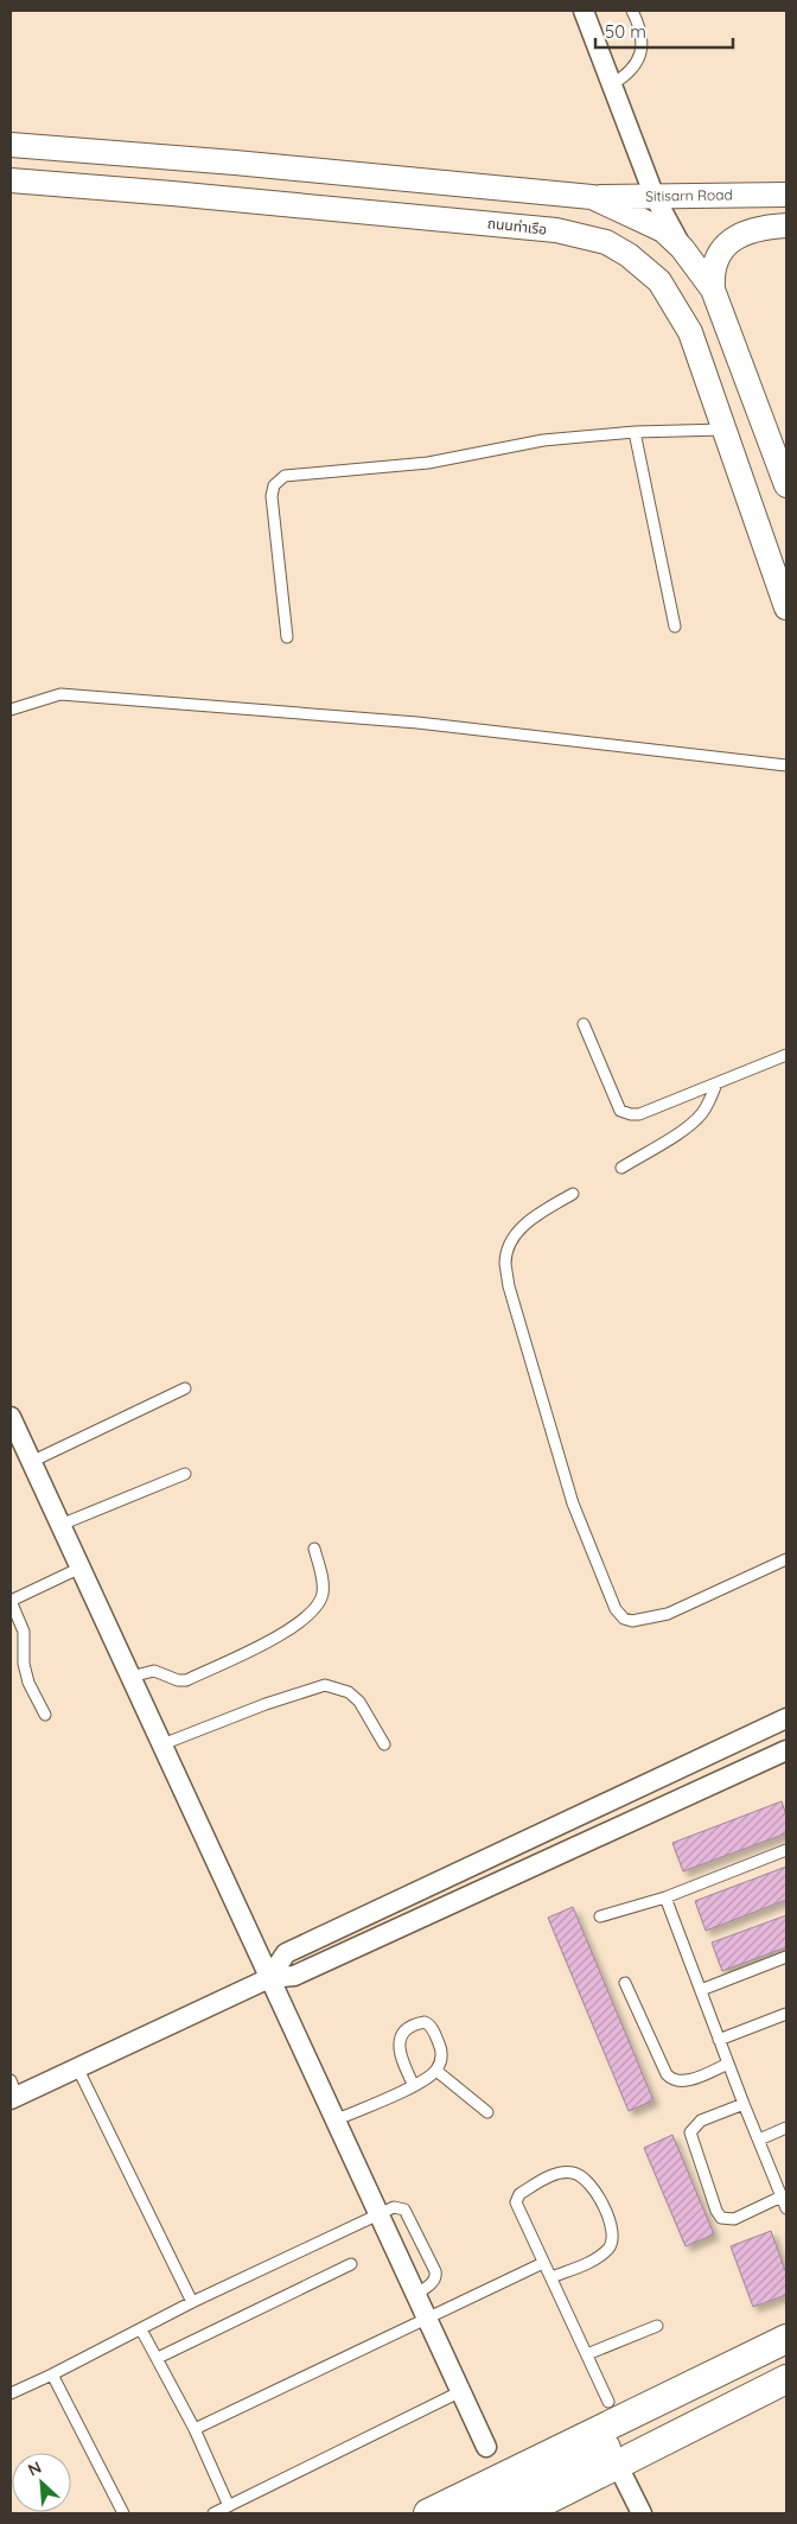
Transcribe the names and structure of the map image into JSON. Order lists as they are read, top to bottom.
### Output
{
  "streets": {
    "street": ["Sitisarn Road", "ถนนท่าเรือ"]
  },
  "scale_bar": "50 m",
  "north": "top left"
}
